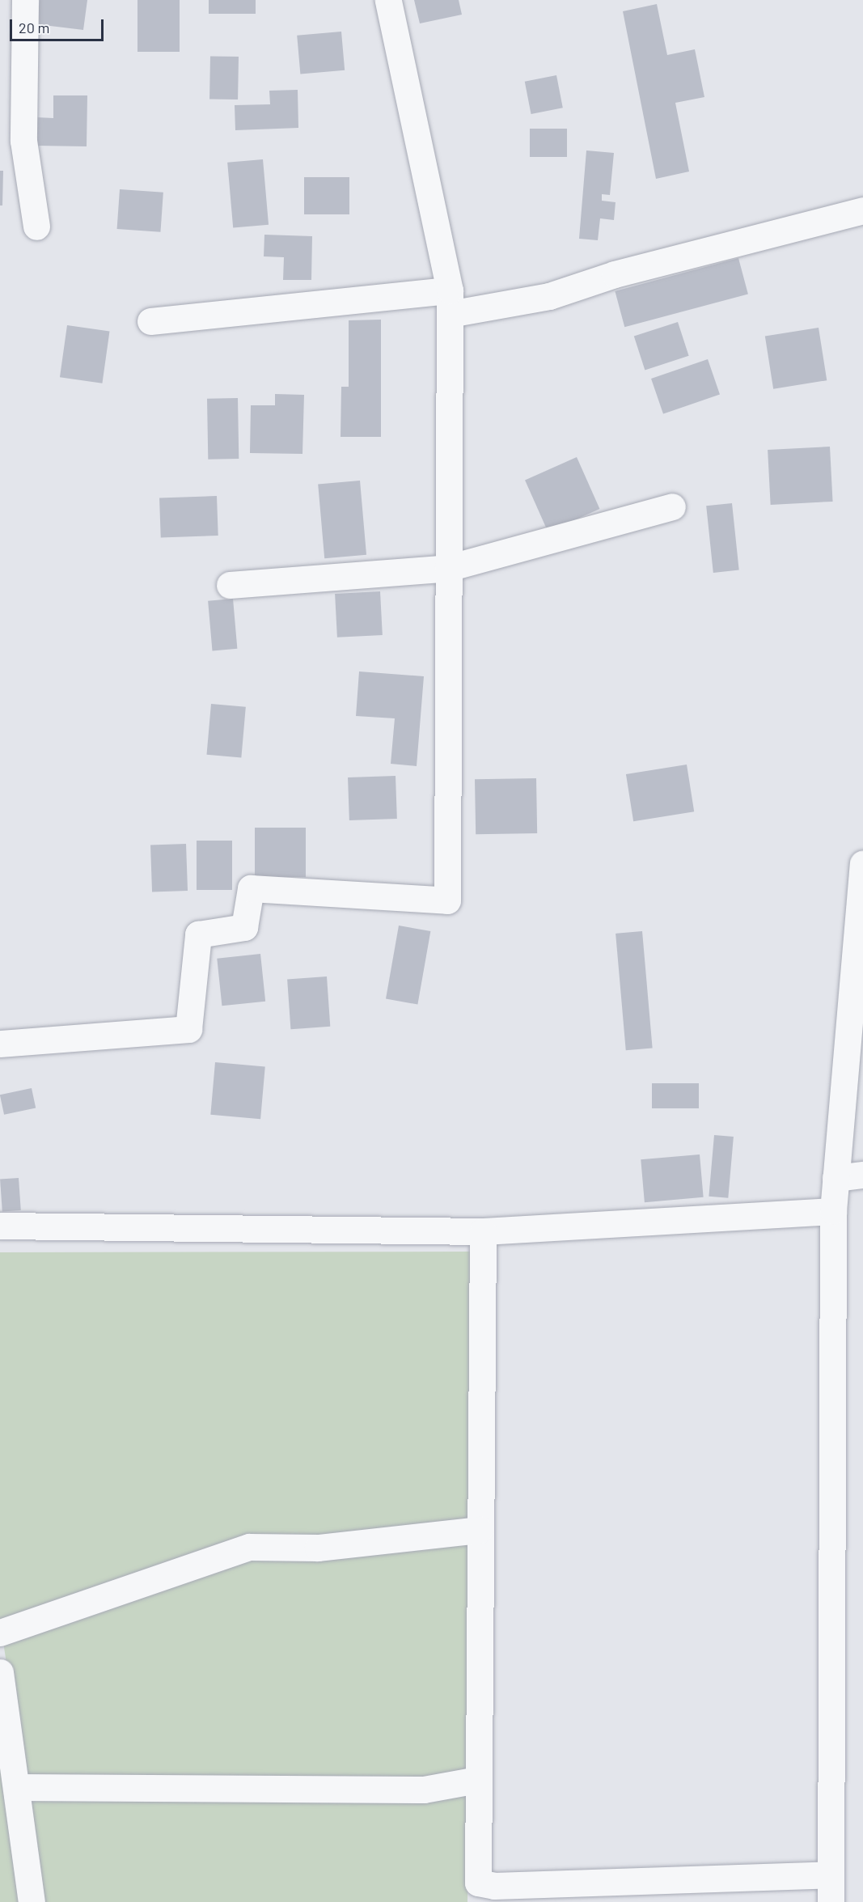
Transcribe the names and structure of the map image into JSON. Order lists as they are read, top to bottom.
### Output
{
  "scale_bar": "20 m"
}
